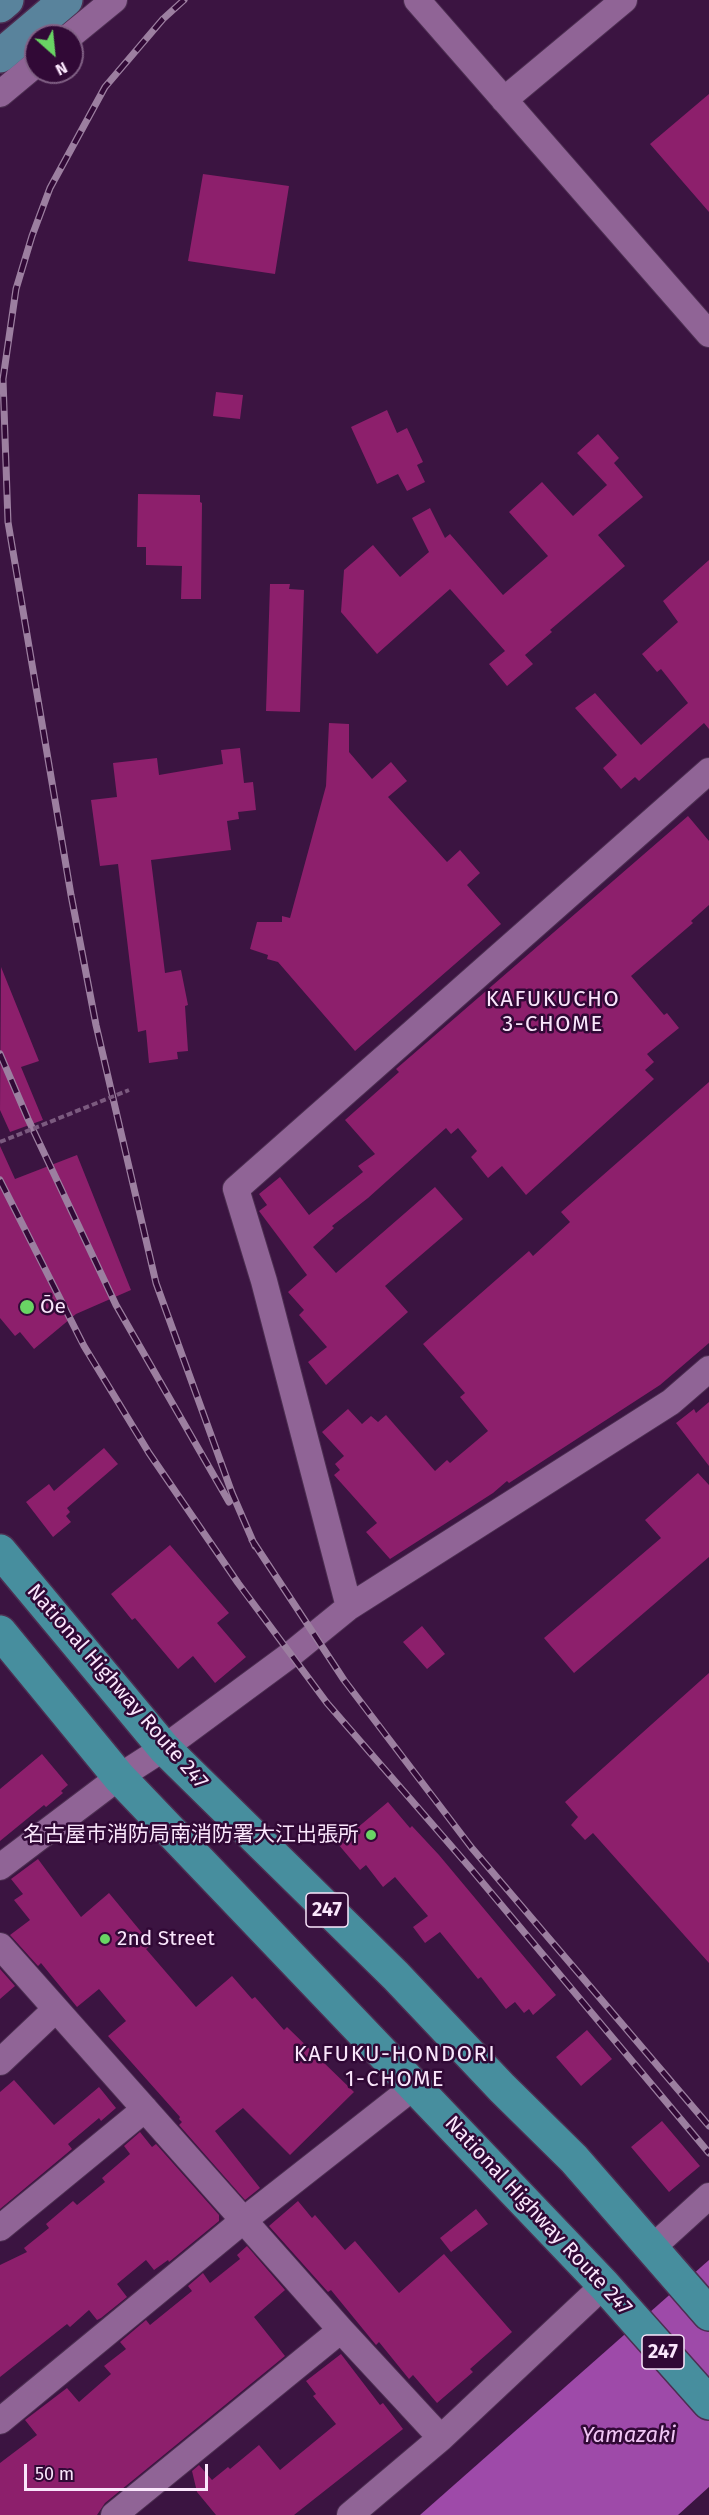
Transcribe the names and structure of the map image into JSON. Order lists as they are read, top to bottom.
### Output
{
  "streets": {
    "highway": ["National Highway Route 247", "247"]
  },
  "districts": ["KAFUKUCHO 3-CHOME", "KAFUKU-HONDORI 1-CHOME"],
  "water": ["Yamazaki"],
  "places": ["Ōe", "名古屋市消防局南消防署大江出張所", "2nd Street"],
  "scale_bar": "50 m",
  "north": "bottom right"
}
